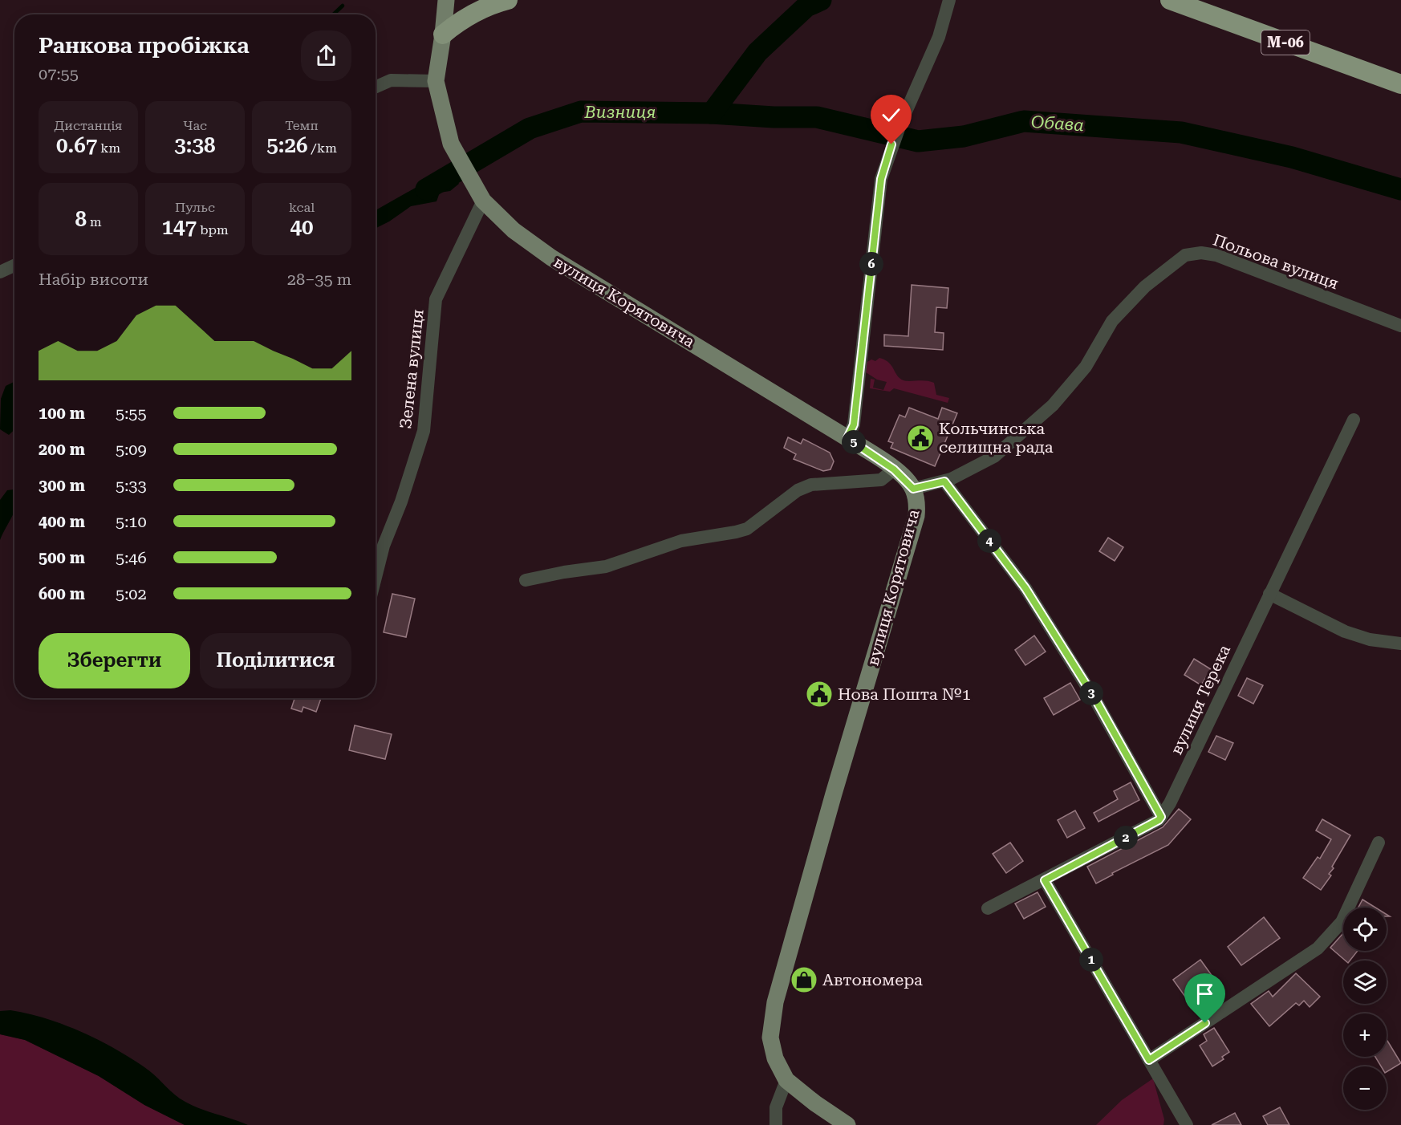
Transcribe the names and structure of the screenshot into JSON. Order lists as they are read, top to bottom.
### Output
{
  "streets": {
    "highway": ["М-06"],
    "main road": ["вулиця Корятовича"],
    "street": ["Польова вулиця", "Зелена вулиця", "вулиця Терека"]
  },
  "crossings": [
    ["Польова вулиця", "вулиця Корятовича"],
    ["вулиця Корятовича", "Зелена вулиця"]
  ],
  "water": ["Визниця", "Обава"],
  "places": {
    "public building": ["Кольчинська селищна рада", "Нова Пошта №1"],
    "shop": ["Автономера"]
  },
  "page": {
    "heading": ["Ранкова пробіжка", "07:55"],
    "stats": [
      ["Дистанція", "0.67 km"],
      ["Час", "3:38"],
      ["Темп", "5:26 /km"],
      ["8 m"],
      ["Пульс", "147 bpm"],
      ["kcal", "40"]
    ],
    "pins": [
      "6",
      "5",
      "4",
      "3",
      "2",
      "1"
    ],
    "chart": ["Набір висоти", "28–35 m"],
    "list": [
      {
        "name": "100 m",
        "note": "5:55"
      },
      {
        "name": "200 m",
        "note": "5:09"
      },
      {
        "name": "300 m",
        "note": "5:33"
      },
      {
        "name": "400 m",
        "note": "5:10"
      },
      {
        "name": "500 m",
        "note": "5:46"
      },
      {
        "name": "600 m",
        "note": "5:02"
      }
    ],
    "buttons": ["Зберегти", "Поділитися"],
    "map_buttons": ["+", "−"]
  }
}
